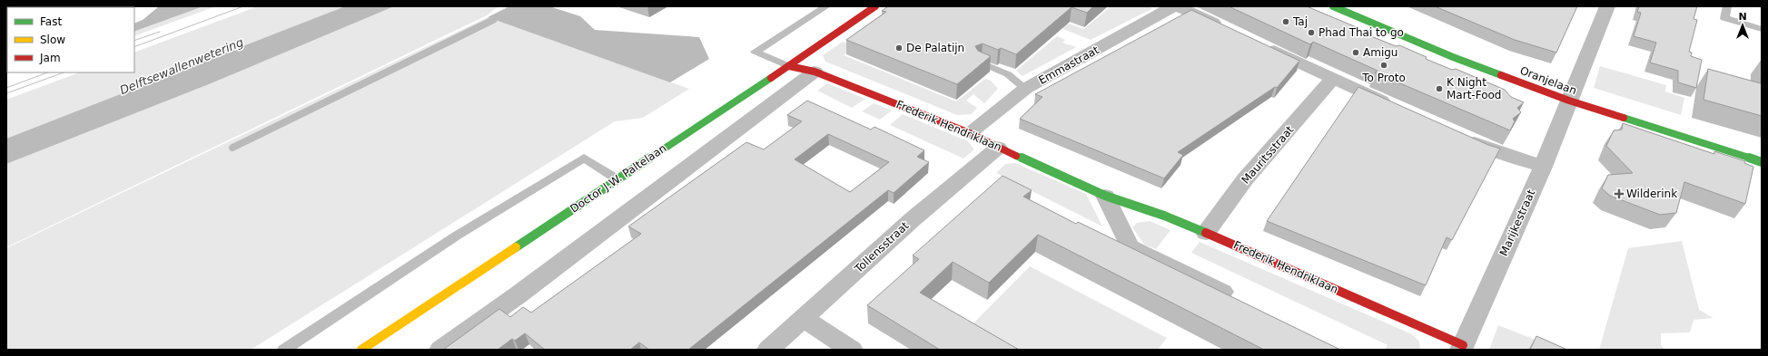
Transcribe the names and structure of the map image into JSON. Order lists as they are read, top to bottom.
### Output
{
  "streets": {
    "street": [
      "Emmastraat",
      "Oranjelaan",
      "Frederik Hendriklaan",
      "Mauritsstraat",
      "Doctor J.W. Paltelaan",
      "Marijkestraat",
      "Tollensstraat"
    ]
  },
  "crossings": [
    ["Emmastraat", "Frederik Hendriklaan"],
    ["Oranjelaan", "Marijkestraat"],
    ["Frederik Hendriklaan", "Mauritsstraat"],
    ["Frederik Hendriklaan", "Doctor J.W. Paltelaan"],
    ["Frederik Hendriklaan", "Marijkestraat"],
    ["Frederik Hendriklaan", "Tollensstraat"]
  ],
  "water": ["Delftsewallenwetering"],
  "places": {
    "other": [
      "Taj",
      "Phad Thai to go",
      "De Palatijn",
      "Amigu",
      "To Proto",
      "K Night Mart-Food"
    ],
    "health": ["Wilderink"]
  },
  "legend": ["Fast", "Slow", "Jam"],
  "north": "top"
}
